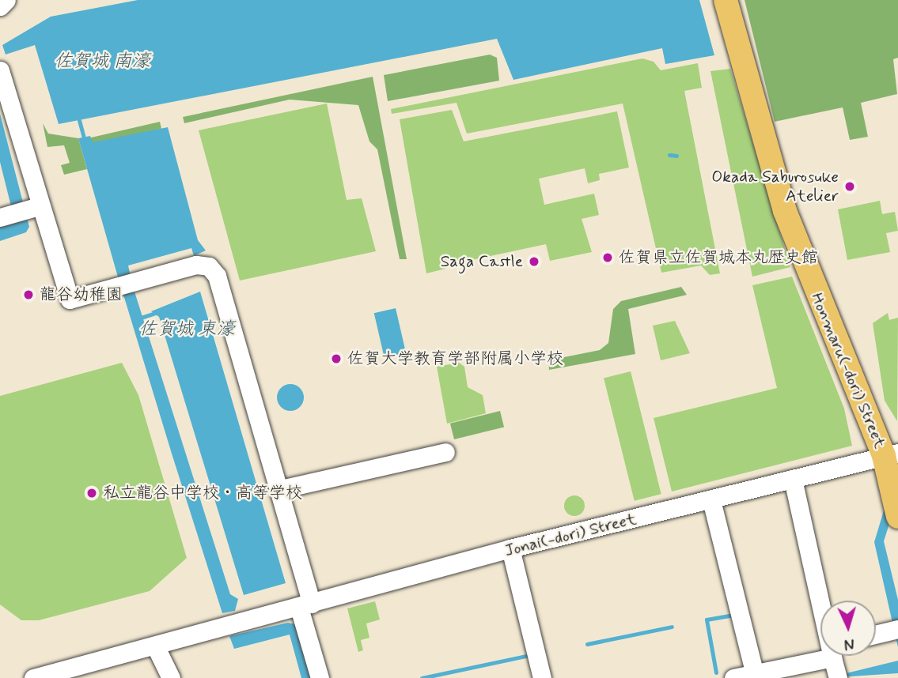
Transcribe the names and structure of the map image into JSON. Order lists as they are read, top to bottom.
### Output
{
  "streets": {
    "main road": ["Honmaru(-dori) Street"],
    "street": ["Jonai(-dori) Street"]
  },
  "crossings": [
    ["Honmaru(-dori) Street", "Jonai(-dori) Street"]
  ],
  "water": ["佐賀城 南濠", "佐賀城 東濠"],
  "places": [
    "Okada Saburosuke Atelier",
    "佐賀県立佐賀城本丸歴史館",
    "Saga Castle",
    "龍谷幼稚園",
    "佐賀大学教育学部附属小学校",
    "私立龍谷中学校・高等学校"
  ],
  "north": "bottom"
}
